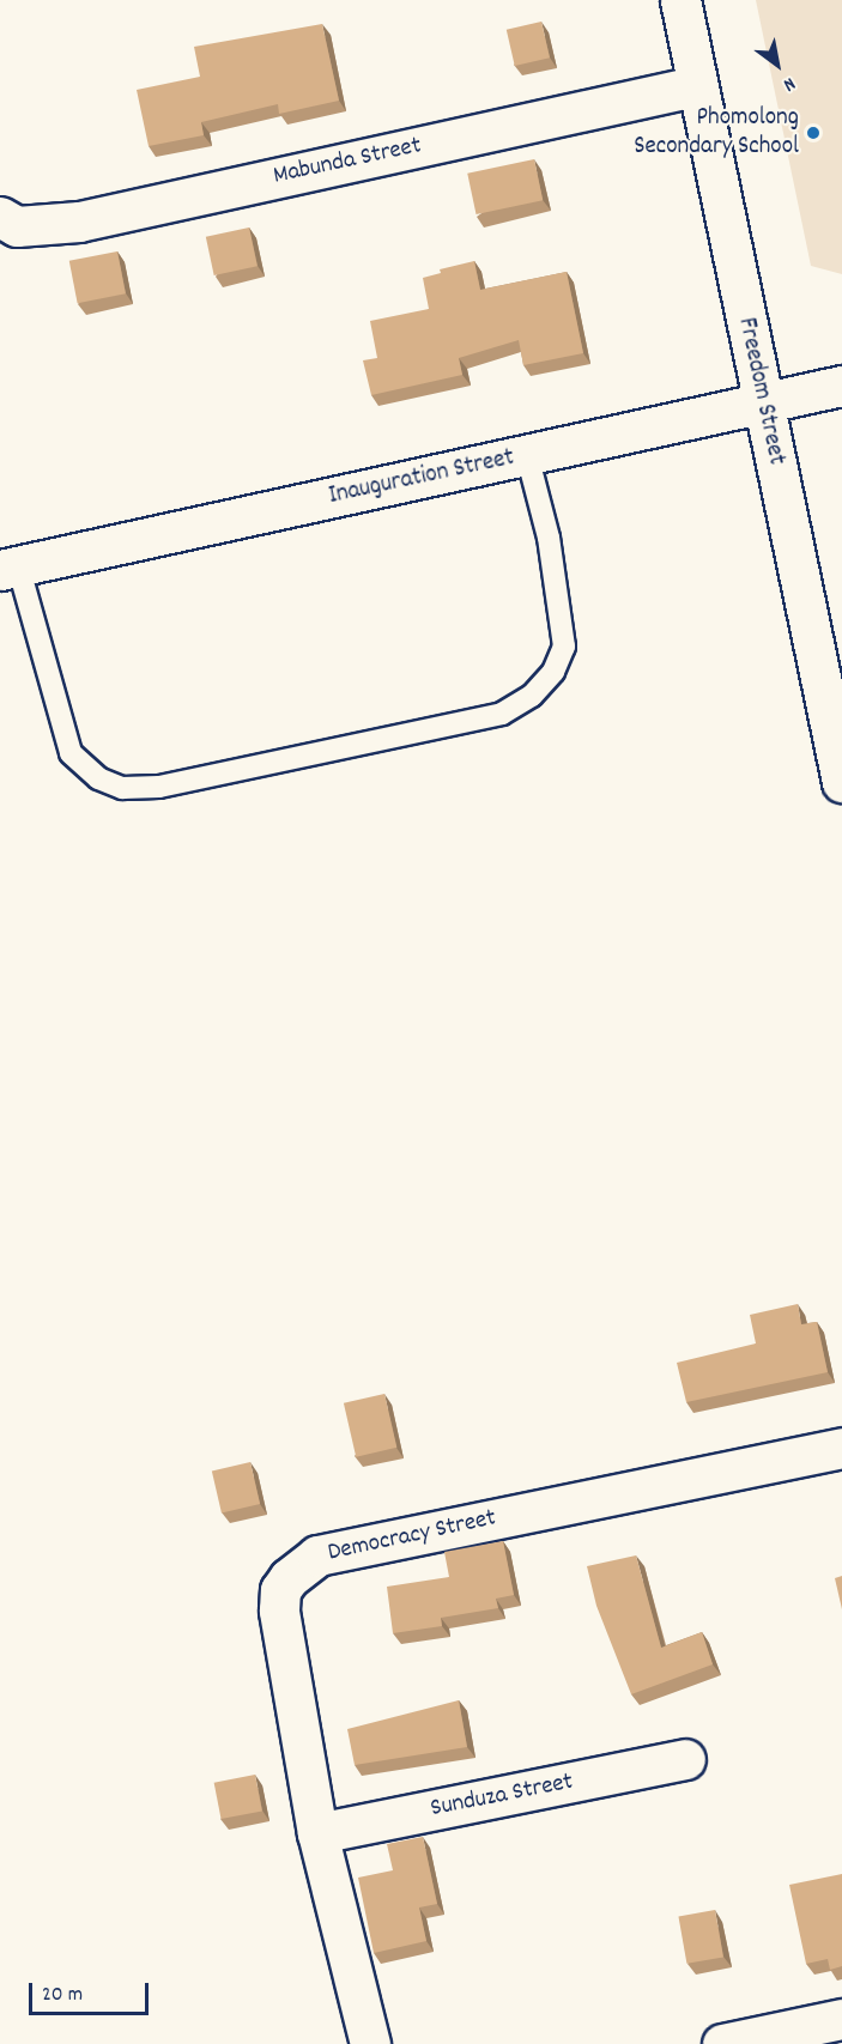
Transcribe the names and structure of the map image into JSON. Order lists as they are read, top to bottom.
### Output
{
  "streets": {
    "street": [
      "Mabunda Street",
      "Freedom Street",
      "Inauguration Street",
      "Democracy Street",
      "Sunduza Street"
    ]
  },
  "crossings": [
    ["Mabunda Street", "Freedom Street"],
    ["Freedom Street", "Inauguration Street"],
    ["Democracy Street", "Sunduza Street"]
  ],
  "places": ["Phomolong Secondary School"],
  "scale_bar": "20 m",
  "north": "bottom right"
}
